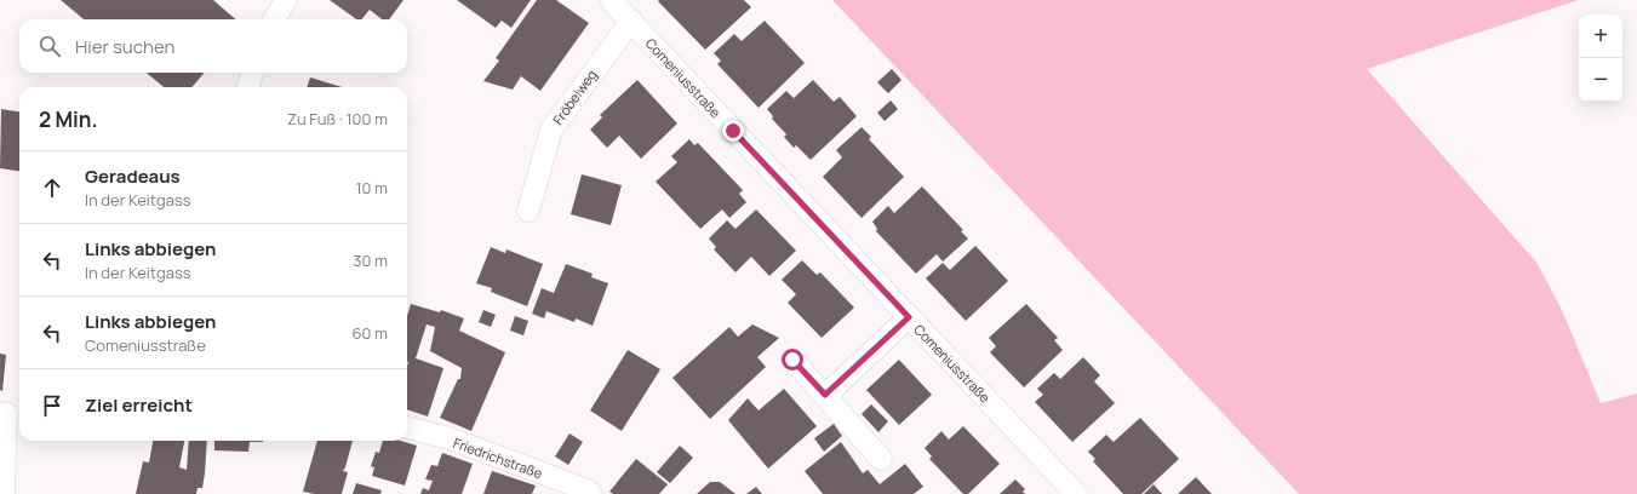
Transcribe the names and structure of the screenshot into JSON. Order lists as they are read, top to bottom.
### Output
{
  "streets": {
    "street": ["Comeniusstraße", "Fröbelweg", "Friedrichstraße"]
  },
  "crossings": [
    ["Comeniusstraße", "Fröbelweg"]
  ],
  "page": {
    "map_buttons": ["+", "−"],
    "search": "Hier suchen",
    "heading": ["2 Min.", "Zu Fuß · 100 m"],
    "list": [
      ["Geradeaus", "In der Keitgass", "10 m"],
      ["Links abbiegen", "In der Keitgass", "30 m"],
      ["Links abbiegen", "Comeniusstraße", "60 m"],
      "Ziel erreicht"
    ]
  }
}
